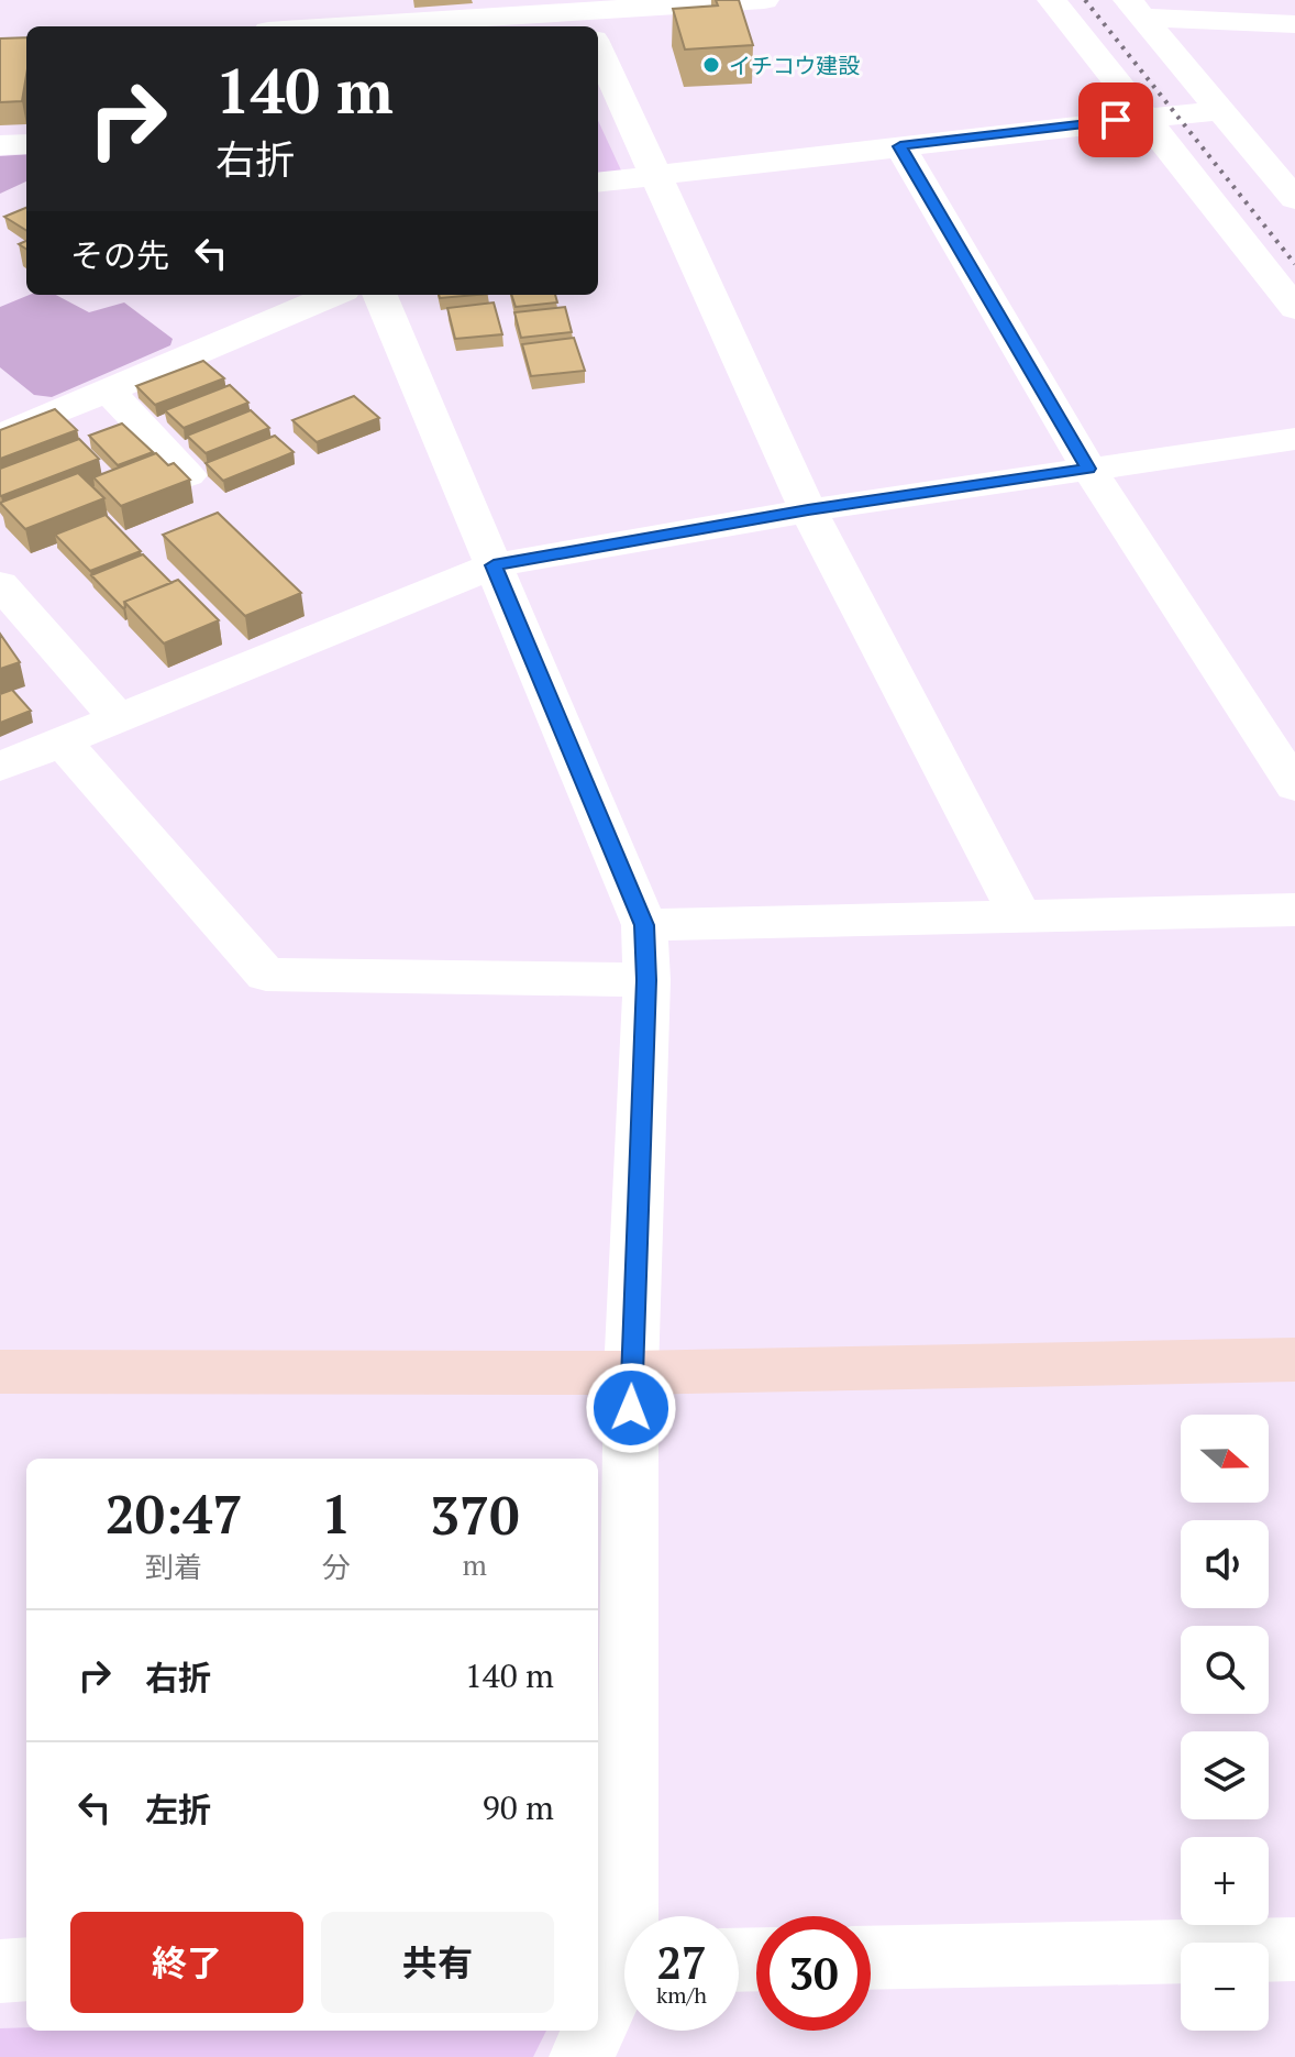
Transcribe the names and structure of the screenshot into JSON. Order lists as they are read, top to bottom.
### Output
{
  "places": ["イチコウ建設"],
  "north": "right",
  "page": {
    "turn": ["140 m", "右折"],
    "then": "その先",
    "map_buttons": ["+", "−"],
    "eta": [
      "20:47",
      "到着",
      "1",
      "分",
      "370",
      "m"
    ],
    "list": [
      {
        "name": "右折",
        "value": "140 m"
      },
      {
        "name": "左折",
        "value": "90 m"
      }
    ],
    "buttons": ["終了", "共有"],
    "speed": "27 km/h",
    "limit": "30"
  }
}
